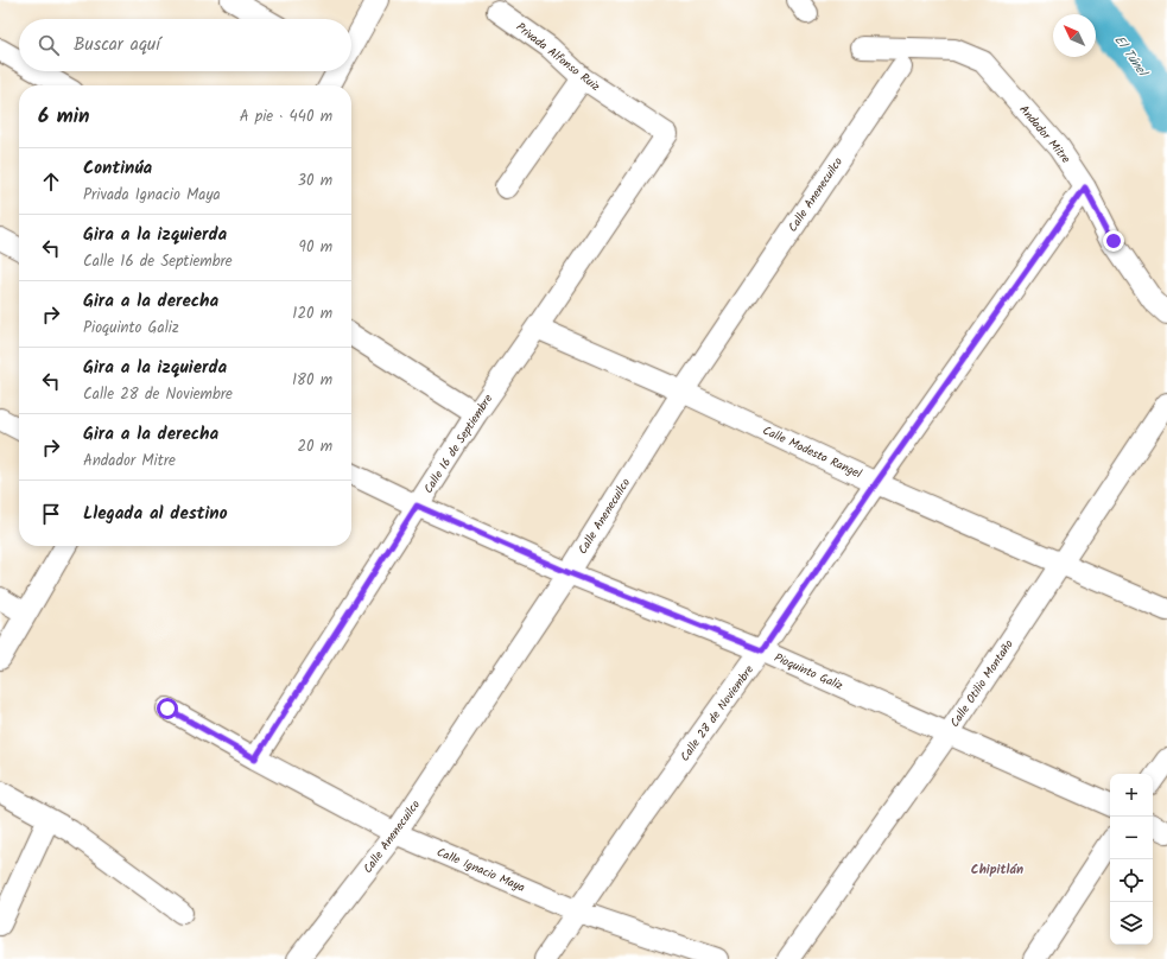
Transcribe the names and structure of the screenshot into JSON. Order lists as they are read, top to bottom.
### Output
{
  "streets": {
    "street": [
      "Privada Alfonso Ruiz",
      "Andador Mitre",
      "Calle Anenecuilco",
      "Calle 16 de Septiembre",
      "Calle Modesto Rangel",
      "Pioquinto Galiz",
      "Calle Otilio Montaño",
      "Calle 28 de Noviembre",
      "Calle Ignacio Maya"
    ]
  },
  "crossings": [
    ["Privada Alfonso Ruiz", "Calle 16 de Septiembre"],
    ["Andador Mitre", "Calle 28 de Noviembre"],
    ["Calle Anenecuilco", "Calle Modesto Rangel"],
    ["Calle Anenecuilco", "Pioquinto Galiz"],
    ["Calle Anenecuilco", "Calle Ignacio Maya"],
    ["Calle 16 de Septiembre", "Calle Modesto Rangel"],
    ["Calle 16 de Septiembre", "Pioquinto Galiz"],
    ["Calle 16 de Septiembre", "Calle Ignacio Maya"],
    ["Calle Modesto Rangel", "Calle Otilio Montaño"],
    ["Calle Modesto Rangel", "Calle 28 de Noviembre"],
    ["Pioquinto Galiz", "Calle Otilio Montaño"],
    ["Pioquinto Galiz", "Calle 28 de Noviembre"],
    ["Calle 28 de Noviembre", "Calle Ignacio Maya"]
  ],
  "districts": ["Chipitlán"],
  "water": ["El Túnel"],
  "north": "top left",
  "page": {
    "search": "Buscar aquí",
    "heading": ["6 min", "A pie · 440 m"],
    "list": [
      ["Continúa", "Privada Ignacio Maya", "30 m"],
      ["Gira a la izquierda", "Calle 16 de Septiembre", "90 m"],
      ["Gira a la derecha", "Pioquinto Galiz", "120 m"],
      ["Gira a la izquierda", "Calle 28 de Noviembre", "180 m"],
      ["Gira a la derecha", "Andador Mitre", "20 m"],
      "Llegada al destino"
    ],
    "map_buttons": ["+", "−"]
  }
}
